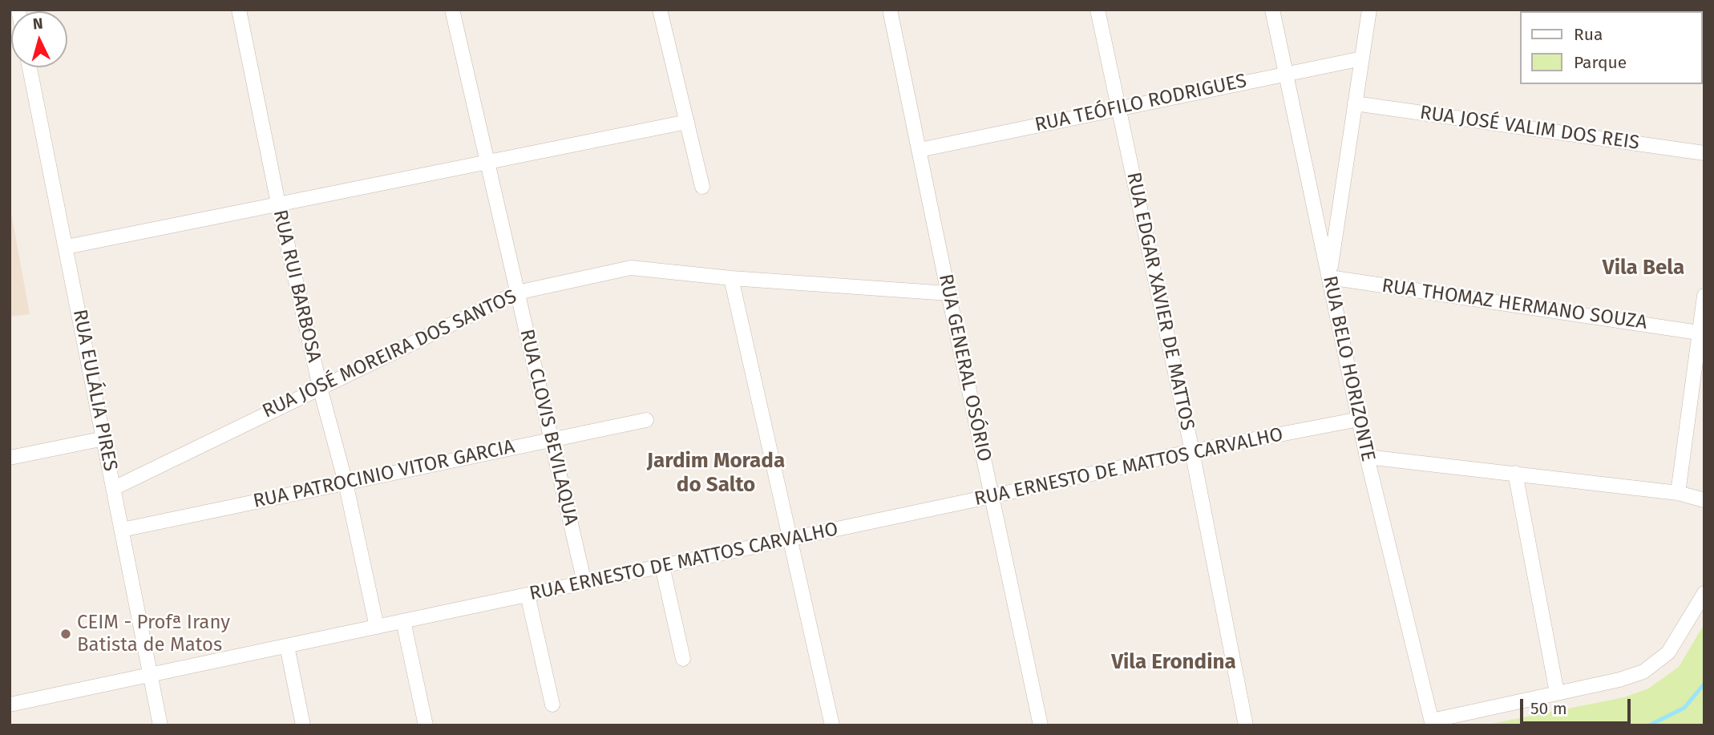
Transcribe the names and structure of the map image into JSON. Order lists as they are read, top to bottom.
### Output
{
  "streets": {
    "street": [
      "RUA TEÓFILO RODRIGUES",
      "RUA JOSÉ VALIM DOS REIS",
      "RUA RUI BARBOSA",
      "RUA EDGAR XAVIER DE MATTOS",
      "RUA THOMAZ HERMANO SOUZA",
      "RUA JOSÉ MOREIRA DOS SANTOS",
      "RUA GENERAL OSÓRIO",
      "RUA BELO HORIZONTE",
      "RUA EULÁLIA PIRES",
      "RUA CLOVIS BEVILAQUA",
      "RUA ERNESTO DE MATTOS CARVALHO",
      "RUA PATROCINIO VITOR GARCIA"
    ]
  },
  "crossings": [
    ["RUA TEÓFILO RODRIGUES", "RUA EDGAR XAVIER DE MATTOS"],
    ["RUA TEÓFILO RODRIGUES", "RUA GENERAL OSÓRIO"],
    ["RUA TEÓFILO RODRIGUES", "RUA BELO HORIZONTE"],
    ["RUA RUI BARBOSA", "RUA JOSÉ MOREIRA DOS SANTOS"],
    ["RUA RUI BARBOSA", "RUA ERNESTO DE MATTOS CARVALHO"],
    ["RUA RUI BARBOSA", "RUA PATROCINIO VITOR GARCIA"],
    ["RUA EDGAR XAVIER DE MATTOS", "RUA ERNESTO DE MATTOS CARVALHO"],
    ["RUA THOMAZ HERMANO SOUZA", "RUA BELO HORIZONTE"],
    ["RUA JOSÉ MOREIRA DOS SANTOS", "RUA GENERAL OSÓRIO"],
    ["RUA JOSÉ MOREIRA DOS SANTOS", "RUA EULÁLIA PIRES"],
    ["RUA JOSÉ MOREIRA DOS SANTOS", "RUA CLOVIS BEVILAQUA"],
    ["RUA GENERAL OSÓRIO", "RUA ERNESTO DE MATTOS CARVALHO"],
    ["RUA BELO HORIZONTE", "RUA ERNESTO DE MATTOS CARVALHO"],
    ["RUA EULÁLIA PIRES", "RUA ERNESTO DE MATTOS CARVALHO"],
    ["RUA EULÁLIA PIRES", "RUA PATROCINIO VITOR GARCIA"],
    ["RUA CLOVIS BEVILAQUA", "RUA ERNESTO DE MATTOS CARVALHO"],
    ["RUA CLOVIS BEVILAQUA", "RUA PATROCINIO VITOR GARCIA"]
  ],
  "districts": ["Vila Bela", "Jardim Morada do Salto", "Vila Erondina"],
  "places": ["CEIM - Profª Irany Batista de Matos"],
  "legend": ["Rua", "Parque"],
  "scale_bar": "50 m",
  "north": "top"
}
